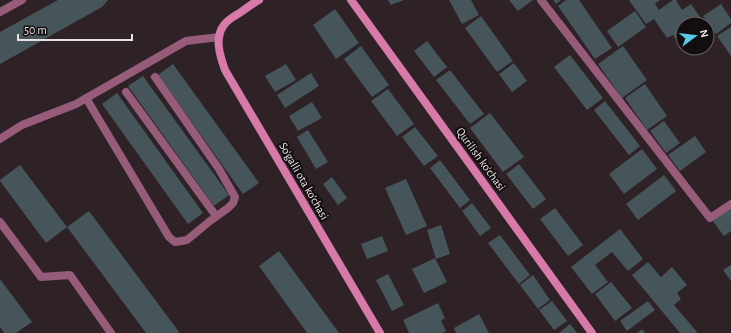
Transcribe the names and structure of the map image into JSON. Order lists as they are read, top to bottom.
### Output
{
  "streets": {
    "street": ["Qurilish ko'chasi", "So'galli ota ko'chasi"]
  },
  "scale_bar": "50 m",
  "north": "right"
}
